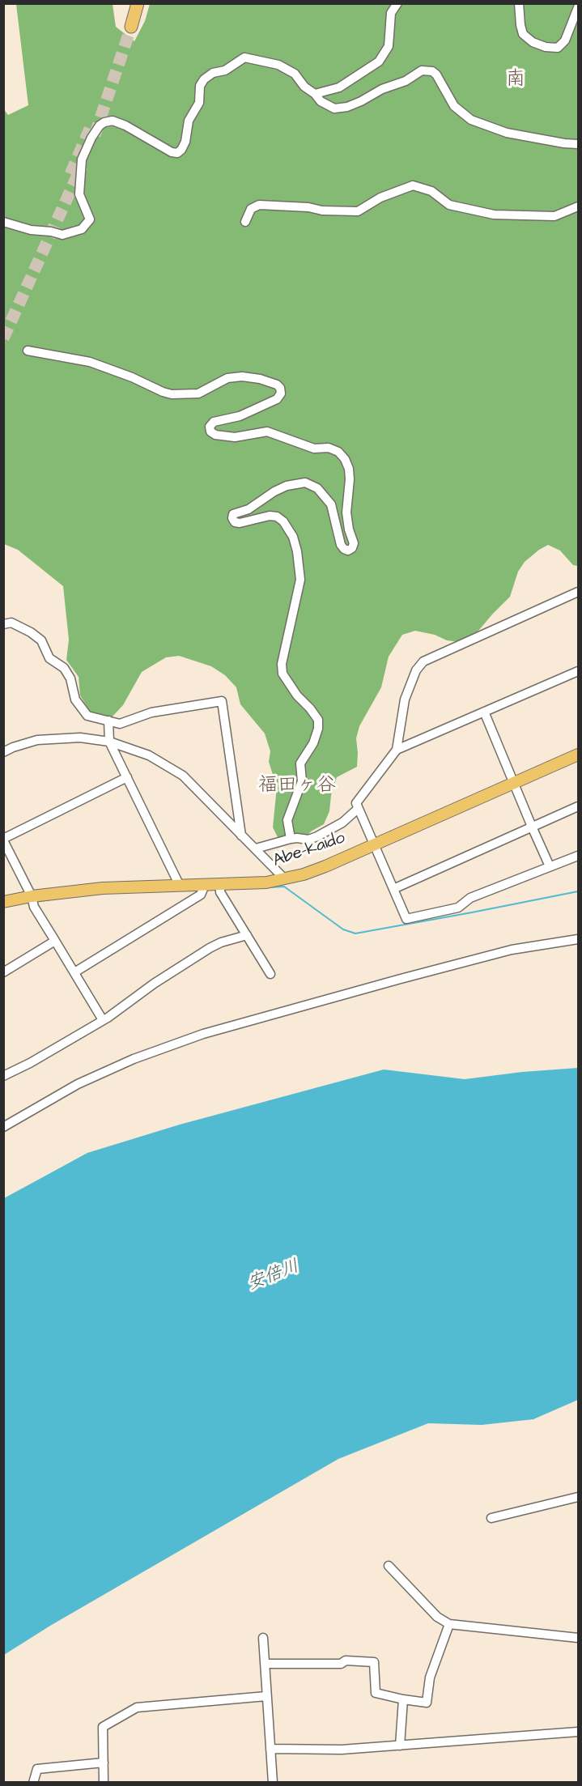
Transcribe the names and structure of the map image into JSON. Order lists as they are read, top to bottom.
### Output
{
  "streets": {
    "main road": ["Abe-kaido"]
  },
  "districts": ["南", "福田ヶ谷"],
  "water": ["安倍川"]
}
